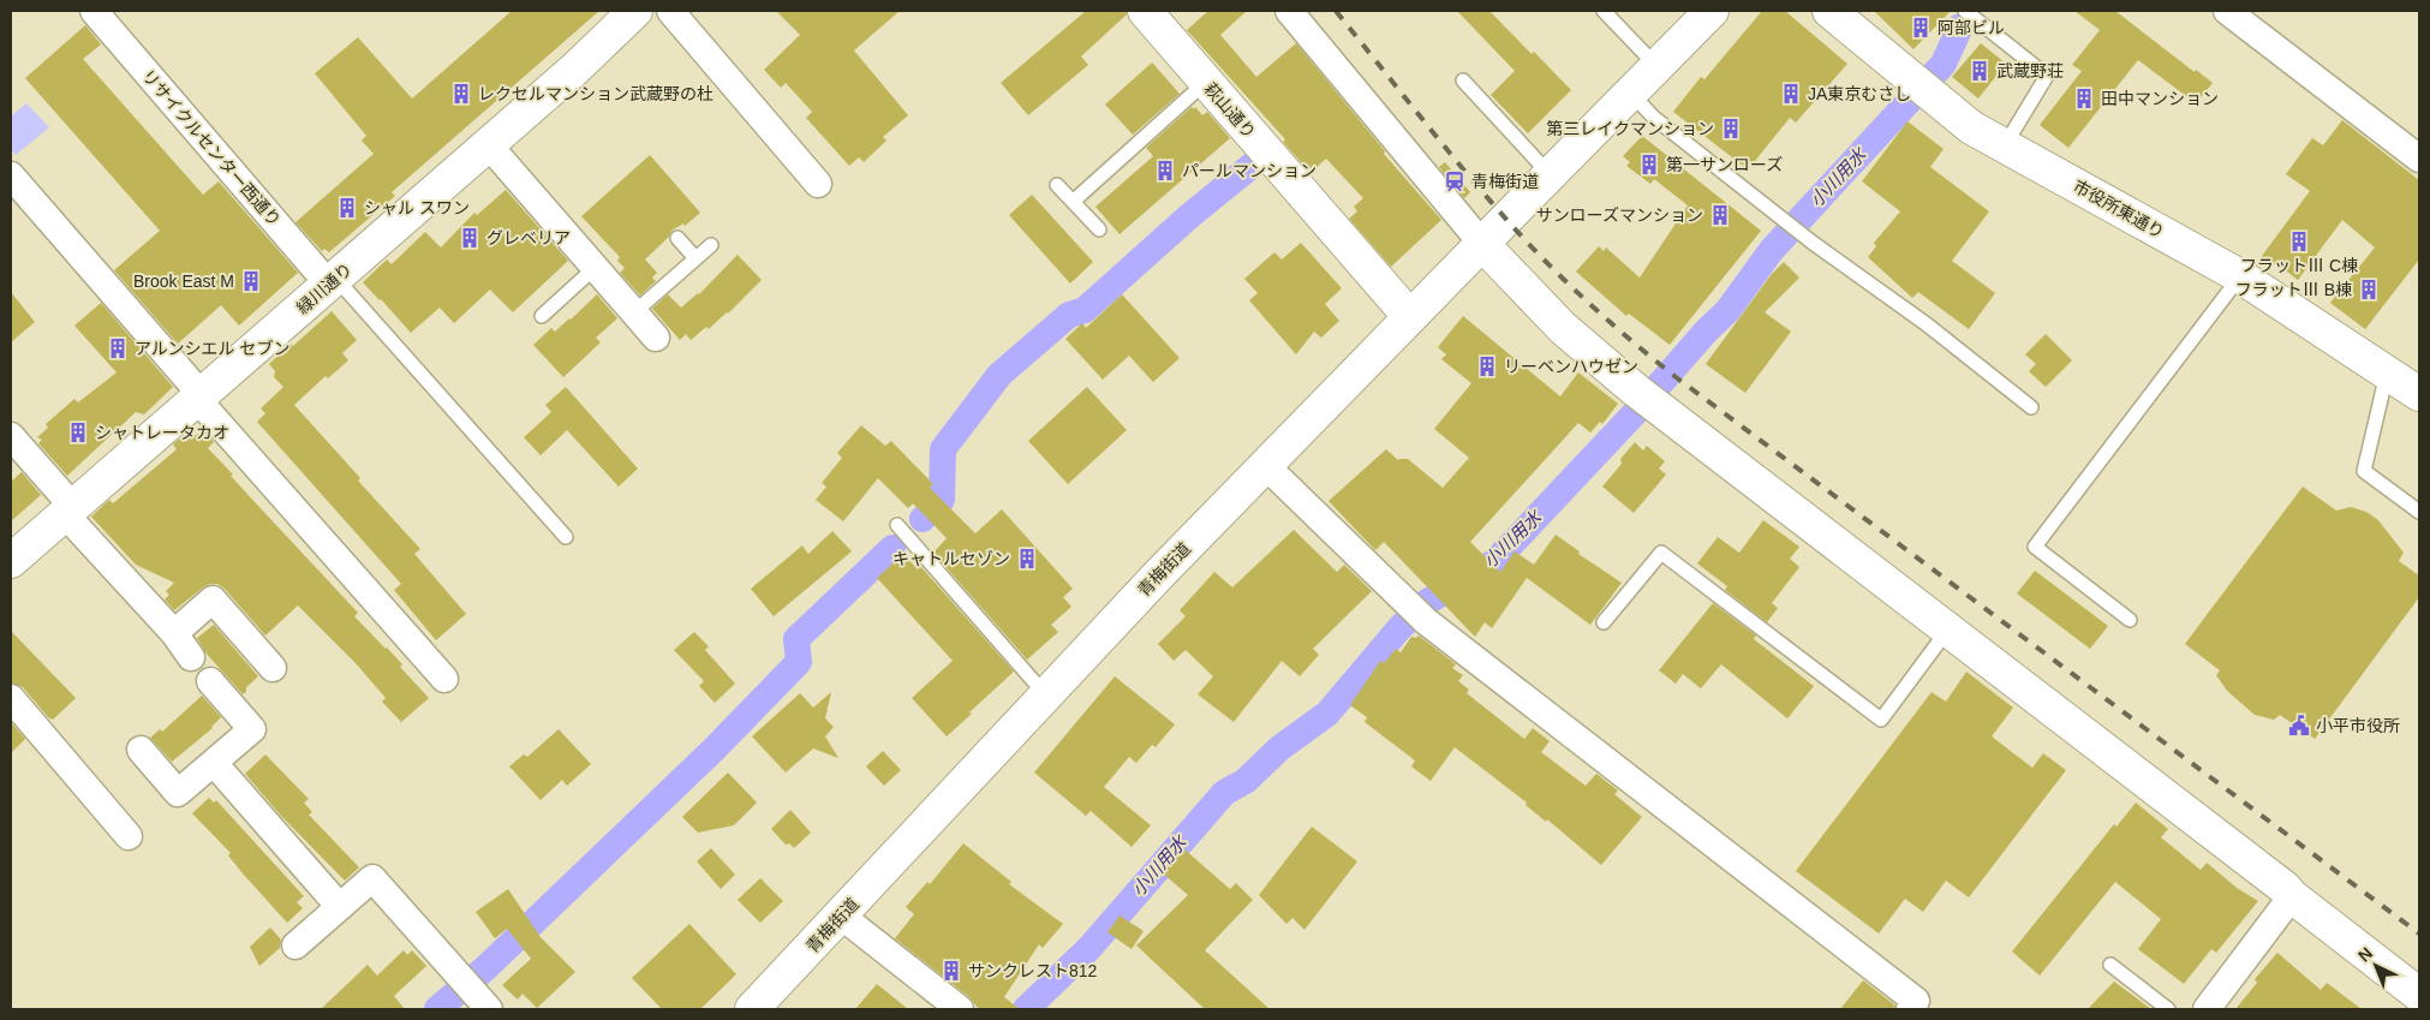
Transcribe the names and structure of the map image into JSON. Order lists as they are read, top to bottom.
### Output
{
  "streets": {
    "street": [
      "萩山通り",
      "リサイクルセンター西通り",
      "市役所東通り",
      "緑川通り",
      "青梅街道"
    ]
  },
  "crossings": [
    ["萩山通り", "青梅街道"],
    ["リサイクルセンター西通り", "緑川通り"]
  ],
  "water": ["小川用水"],
  "places": {
    "building": [
      "阿部ビル",
      "武蔵野荘",
      "レクセルマンション武蔵野の杜",
      "JA東京むさし",
      "田中マンション",
      "第三レイクマンション",
      "第一サンローズ",
      "パールマンション",
      "シャル スワン",
      "サンローズマンション",
      "グレベリア",
      "フラットⅢ C棟",
      "Brook East M",
      "フラットⅢ B棟",
      "アルンシエル セブン",
      "リーベンハウゼン",
      "シャトレータカオ",
      "キャトルセゾン",
      "サンクレスト812"
    ],
    "station": ["青梅街道"],
    "public building": ["小平市役所"]
  },
  "north": "top left"
}
